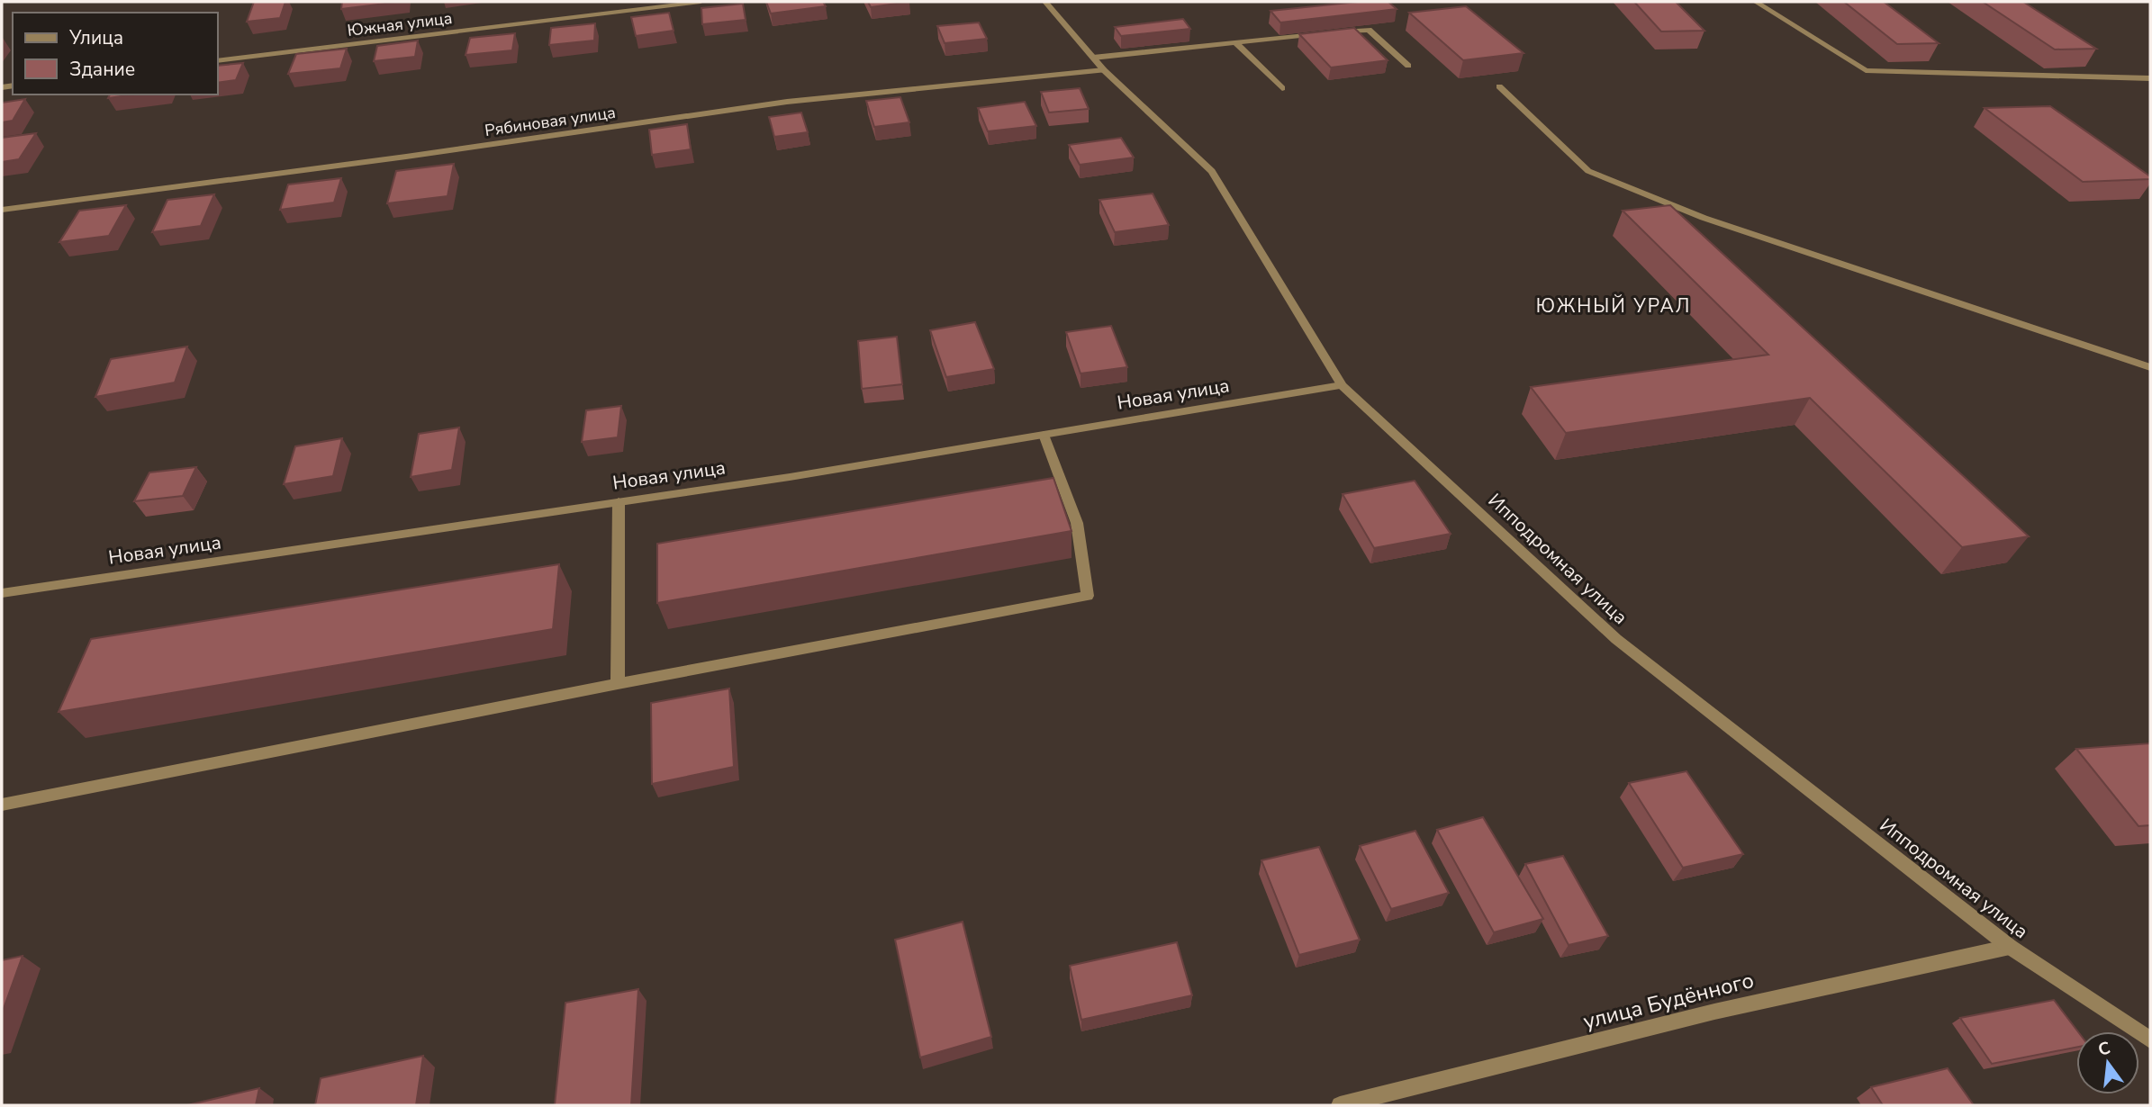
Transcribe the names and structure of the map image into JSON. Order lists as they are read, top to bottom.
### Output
{
  "streets": {
    "street": [
      "Южная улица",
      "Рябиновая улица",
      "Новая улица",
      "Ипподромная улица",
      "улица Будённого"
    ]
  },
  "crossings": [
    ["Рябиновая улица", "Ипподромная улица"],
    ["Новая улица", "Ипподромная улица"],
    ["Ипподромная улица", "улица Будённого"]
  ],
  "districts": ["ЮЖНЫЙ УРАЛ"],
  "legend": ["Улица", "Здание"],
  "north": "top"
}
